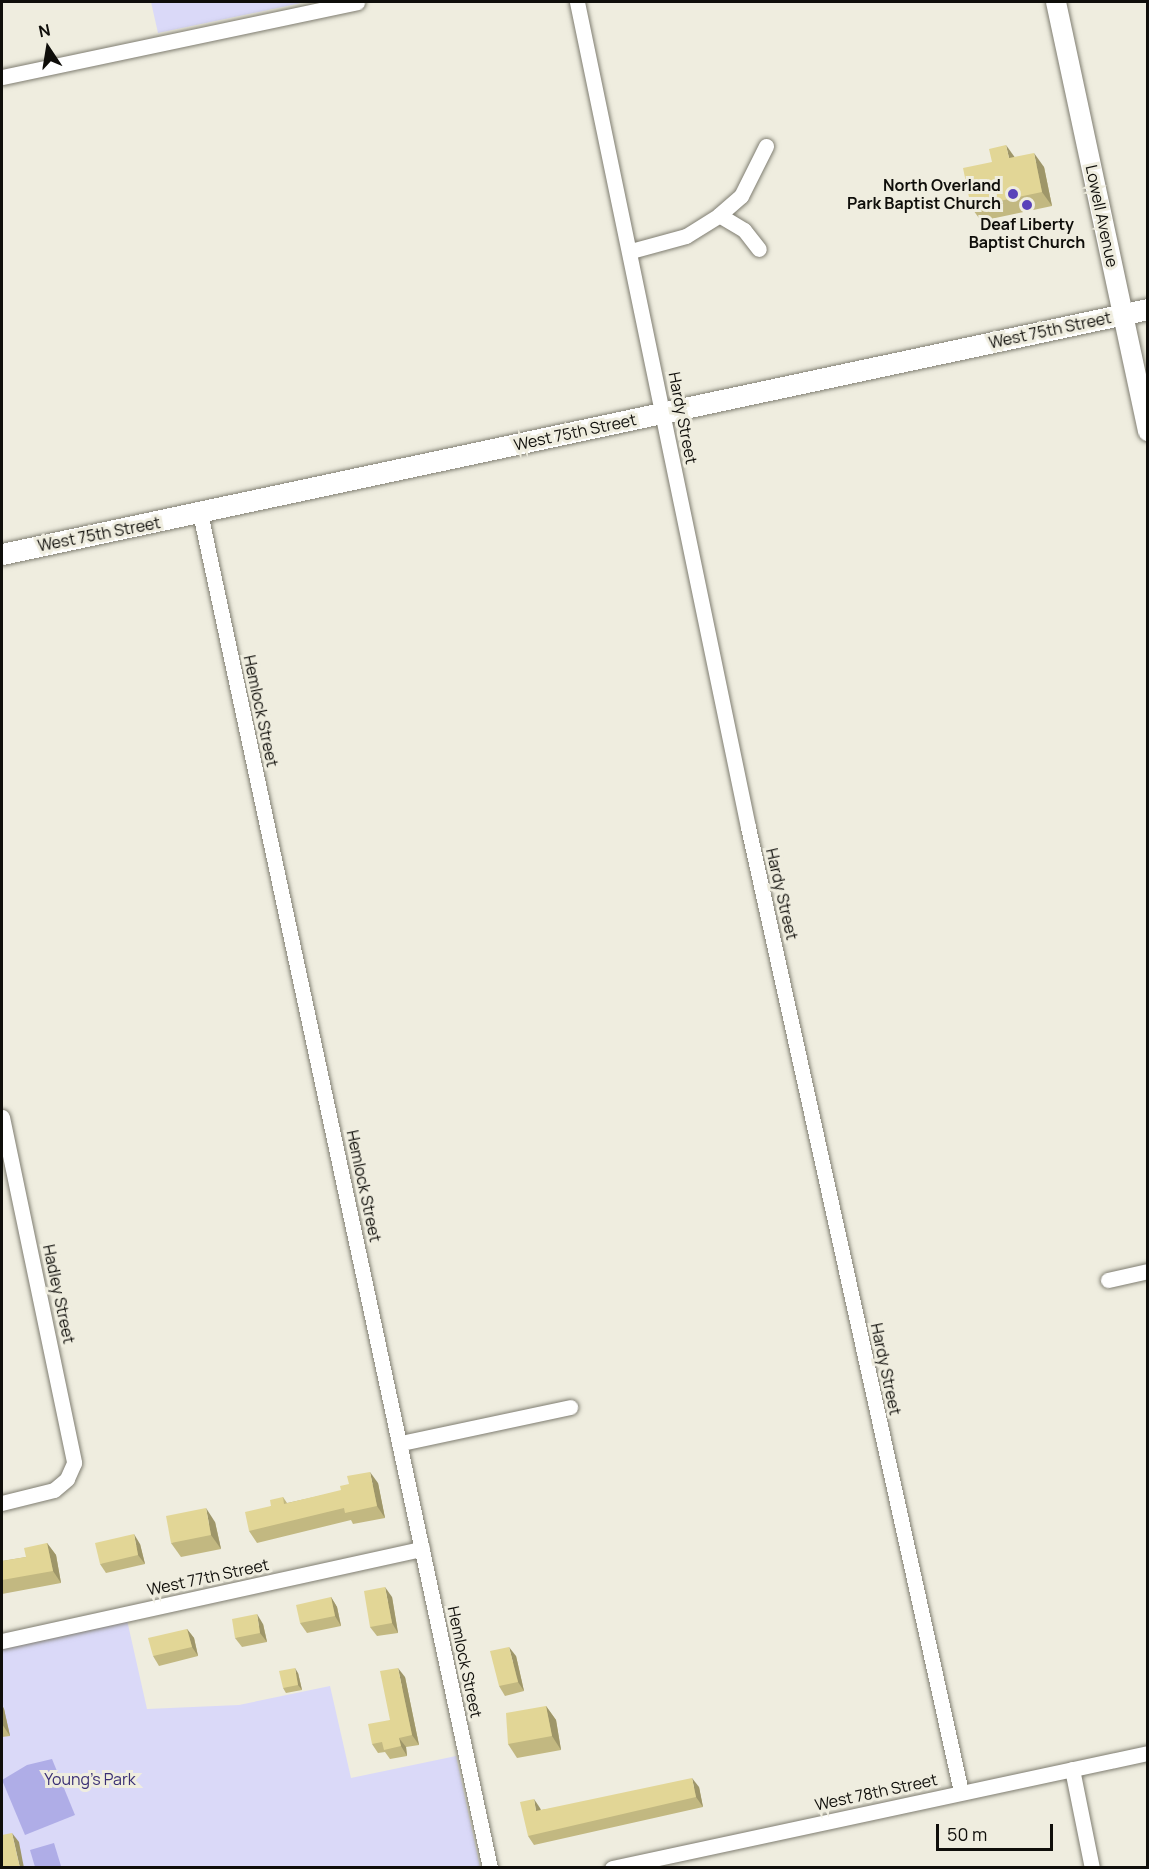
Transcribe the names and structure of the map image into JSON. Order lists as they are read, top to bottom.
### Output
{
  "streets": {
    "main road": ["West 75th Street"],
    "street": [
      "Lowell Avenue",
      "Hardy Street",
      "Hemlock Street",
      "Hadley Street",
      "West 77th Street",
      "West 78th Street"
    ]
  },
  "crossings": [
    ["Lowell Avenue", "West 75th Street"],
    ["West 75th Street", "Hardy Street"],
    ["West 75th Street", "Hemlock Street"],
    ["Hardy Street", "West 78th Street"],
    ["Hemlock Street", "West 77th Street"]
  ],
  "parks": ["Young's Park"],
  "places": ["North Overland Park Baptist Church", "Deaf Liberty Baptist Church"],
  "scale_bar": "50 m",
  "north": "top"
}
